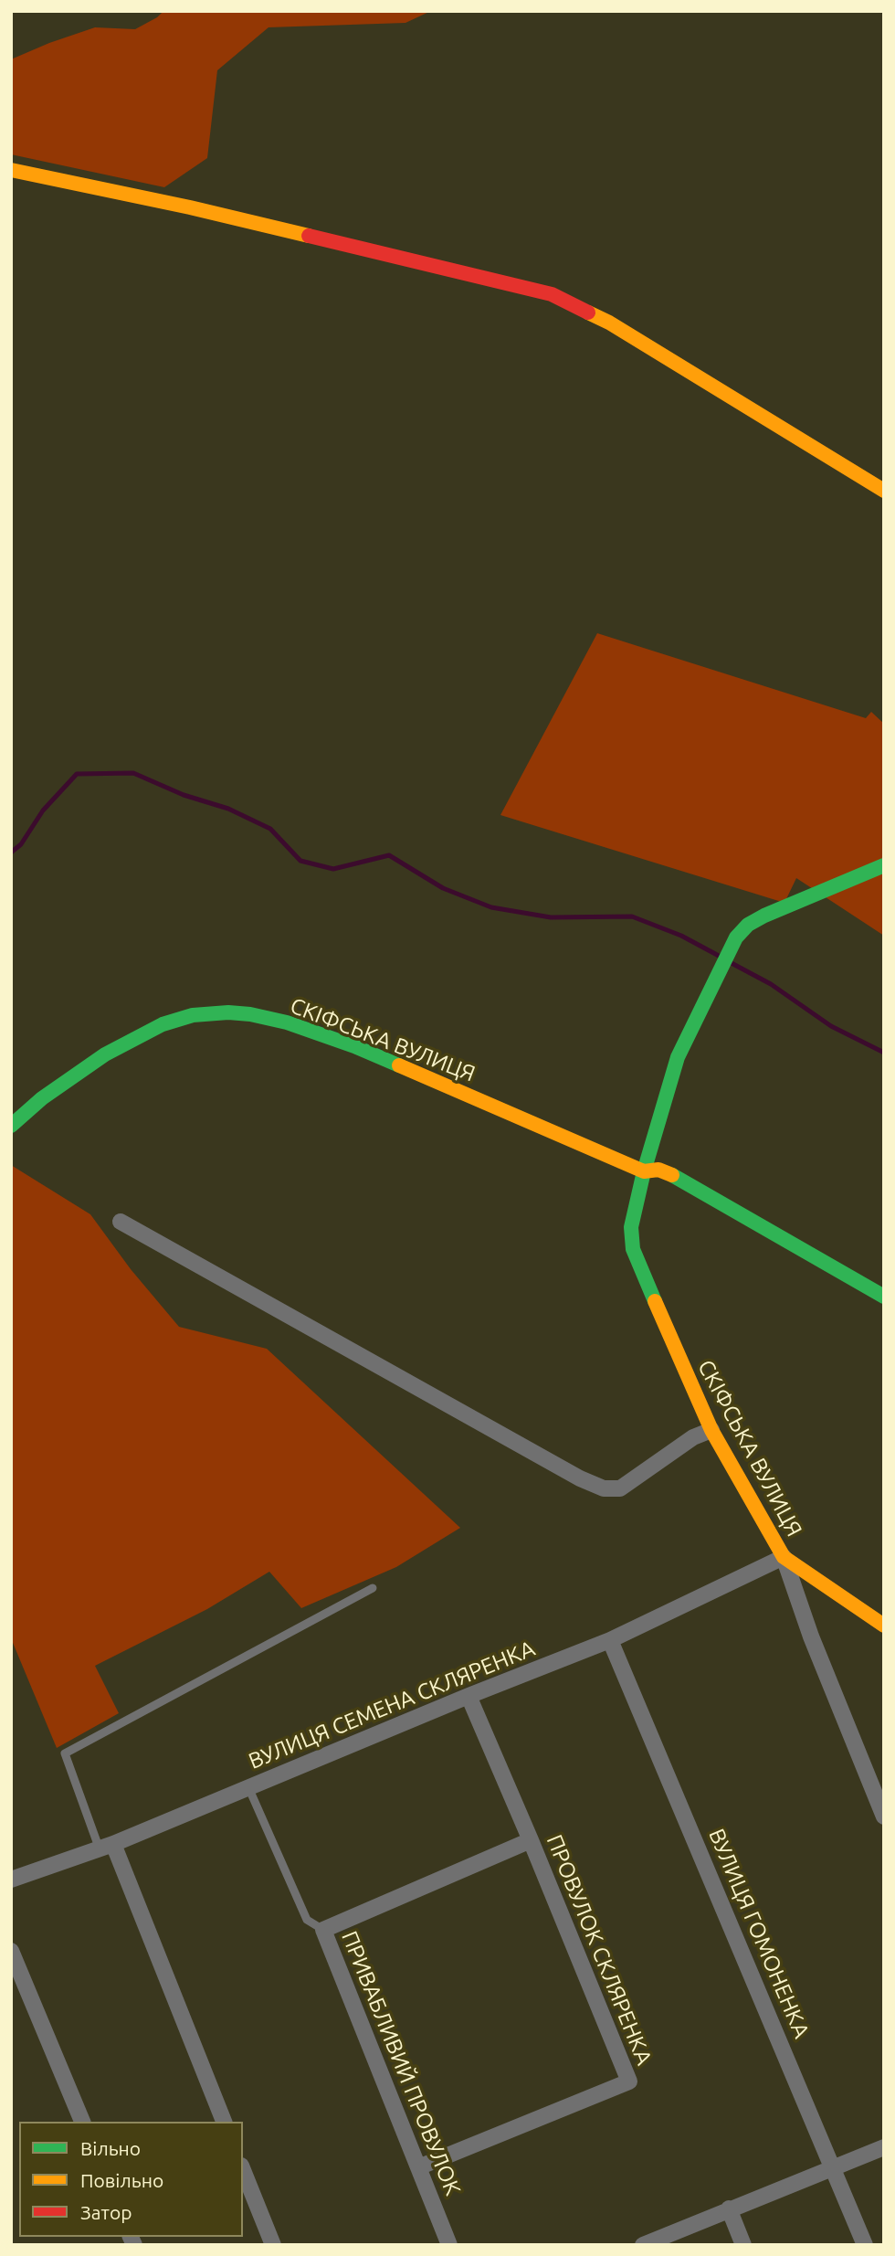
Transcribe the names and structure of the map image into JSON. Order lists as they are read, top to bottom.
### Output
{
  "streets": {
    "street": [
      "СКІФСЬКА ВУЛИЦЯ",
      "ВУЛИЦЯ СЕМЕНА СКЛЯРЕНКА",
      "ВУЛИЦЯ ГОМОНЕНКА",
      "ПРОВУЛОК СКЛЯРЕНКА",
      "ПРИВАБЛИВИЙ ПРОВУЛОК"
    ]
  },
  "crossings": [
    ["СКІФСЬКА ВУЛИЦЯ", "ВУЛИЦЯ СЕМЕНА СКЛЯРЕНКА"],
    ["ВУЛИЦЯ СЕМЕНА СКЛЯРЕНКА", "ВУЛИЦЯ ГОМОНЕНКА"],
    ["ВУЛИЦЯ СЕМЕНА СКЛЯРЕНКА", "ПРОВУЛОК СКЛЯРЕНКА"],
    ["ПРОВУЛОК СКЛЯРЕНКА", "ПРИВАБЛИВИЙ ПРОВУЛОК"]
  ],
  "legend": ["Вільно", "Повільно", "Затор"]
}
